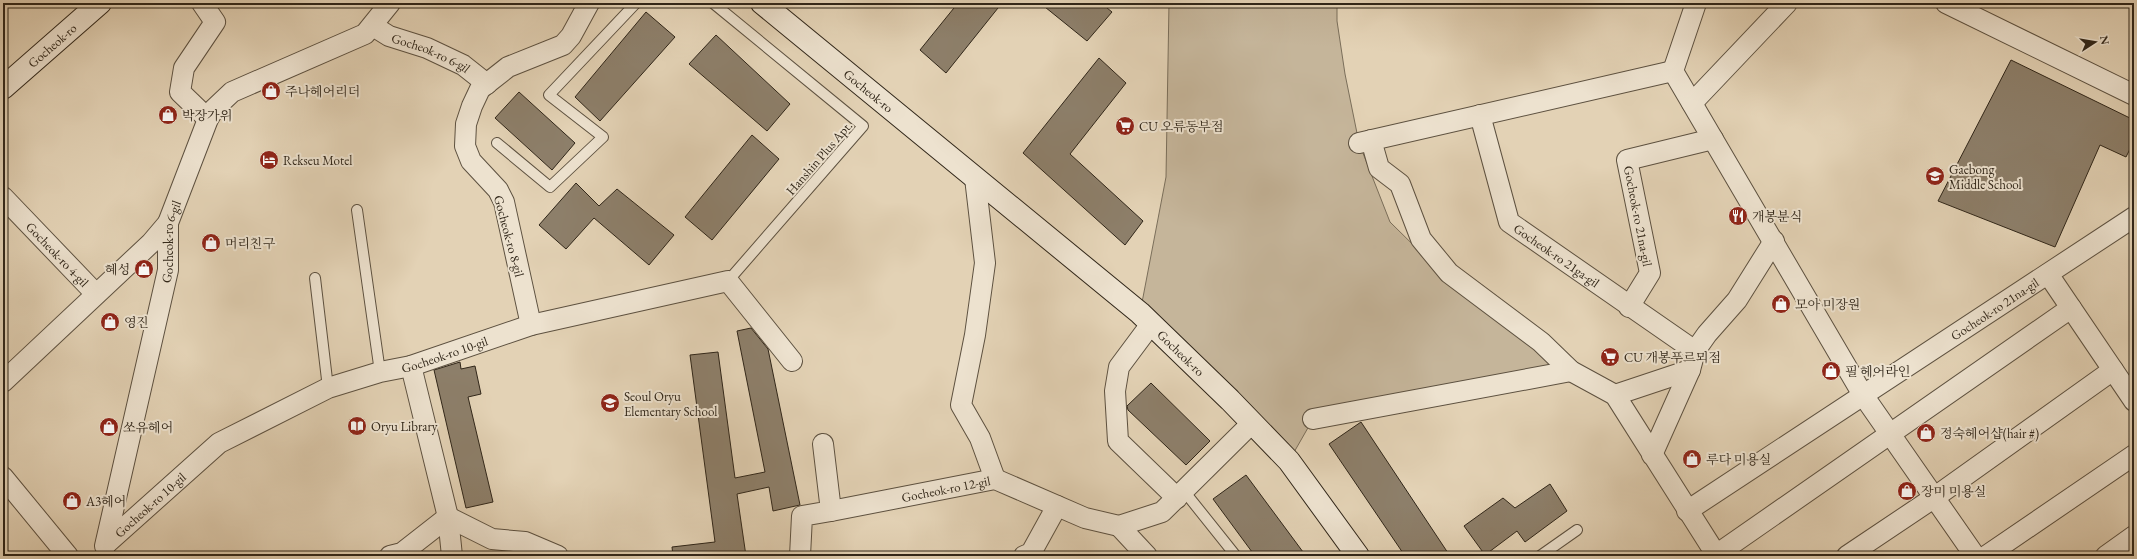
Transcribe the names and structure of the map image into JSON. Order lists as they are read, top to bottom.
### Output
{
  "streets": {
    "main road": ["Gocheok-ro"],
    "street": [
      "Gocheok-ro 6-gil",
      "Gocheok-ro 21na-gil",
      "Gocheok-ro 8-gil",
      "Gocheok-ro 4-gil",
      "Gocheok-ro 21ga-gil",
      "Gocheok-ro 10-gil",
      "Gocheok-ro 12-gil"
    ],
    "lane": ["Hanshin Plus Apt."]
  },
  "crossings": [
    ["Gocheok-ro 6-gil", "Gocheok-ro 8-gil"],
    ["Gocheok-ro 6-gil", "Gocheok-ro 4-gil"],
    ["Gocheok-ro 6-gil", "Gocheok-ro 10-gil"],
    ["Hanshin Plus Apt.", "Gocheok-ro 10-gil"],
    ["Gocheok-ro 21na-gil", "Gocheok-ro 21ga-gil"],
    ["Gocheok-ro 8-gil", "Gocheok-ro 10-gil"]
  ],
  "places": {
    "shop": [
      "주나헤어리더",
      "박장가위",
      "머리친구",
      "혜성",
      "모아 미장원",
      "영진",
      "필 헤어라인",
      "쏘유헤어",
      "정숙헤어샵(hair #)",
      "루다 미용실",
      "장미 미용실",
      "A3헤어"
    ],
    "supermarket": ["CU 오류동부점", "CU 개봉푸르뫼점"],
    "hotel": ["Rekseu Motel"],
    "school or university": ["Gaebong Middle School", "Seoul Oryu Elementary School"],
    "restaurant": ["개봉분식"],
    "library": ["Oryu Library"]
  },
  "north": "right"
}
